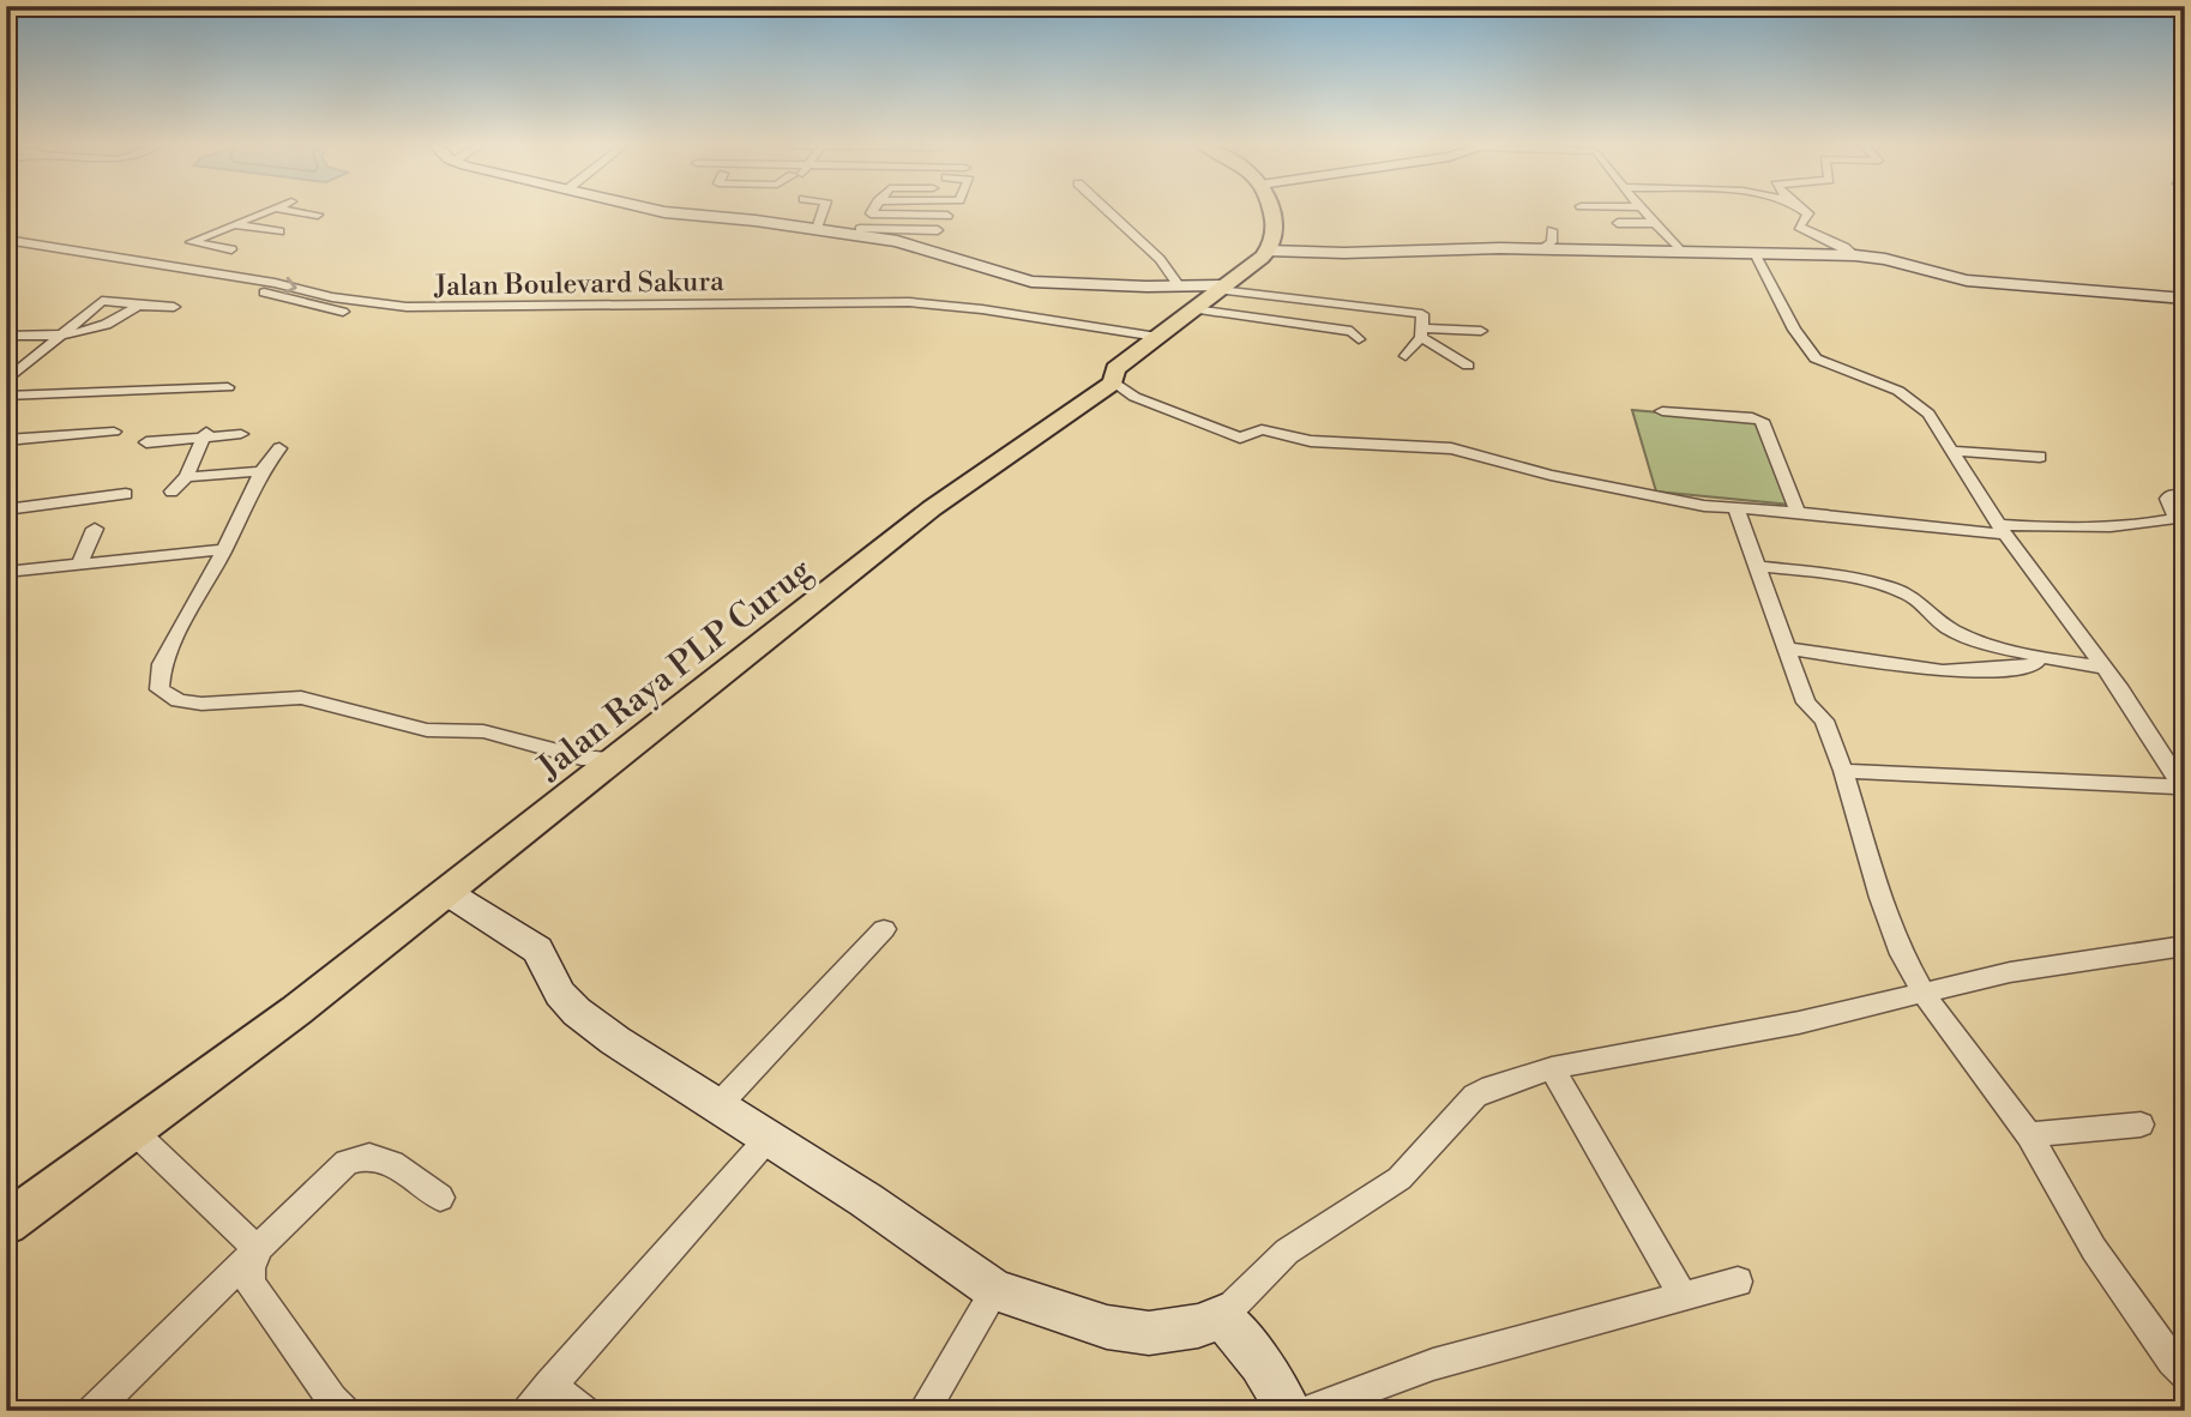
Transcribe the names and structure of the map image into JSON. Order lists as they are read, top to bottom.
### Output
{
  "streets": {
    "main road": ["Jalan Raya PLP Curug"],
    "street": ["Jalan Boulevard Sakura"]
  },
  "crossings": [
    ["Jalan Boulevard Sakura", "Jalan Raya PLP Curug"]
  ]
}
